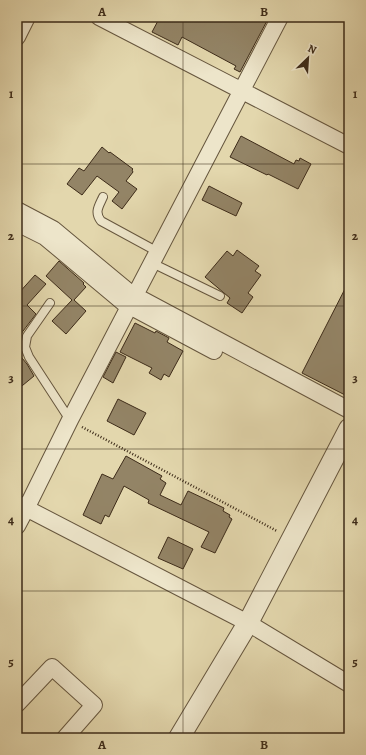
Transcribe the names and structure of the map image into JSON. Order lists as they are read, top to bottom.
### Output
{
  "north": "top right",
  "grid": {
    "columns": ["A", "B"],
    "rows": [
      "1",
      "2",
      "3",
      "4",
      "5"
    ]
  }
}
